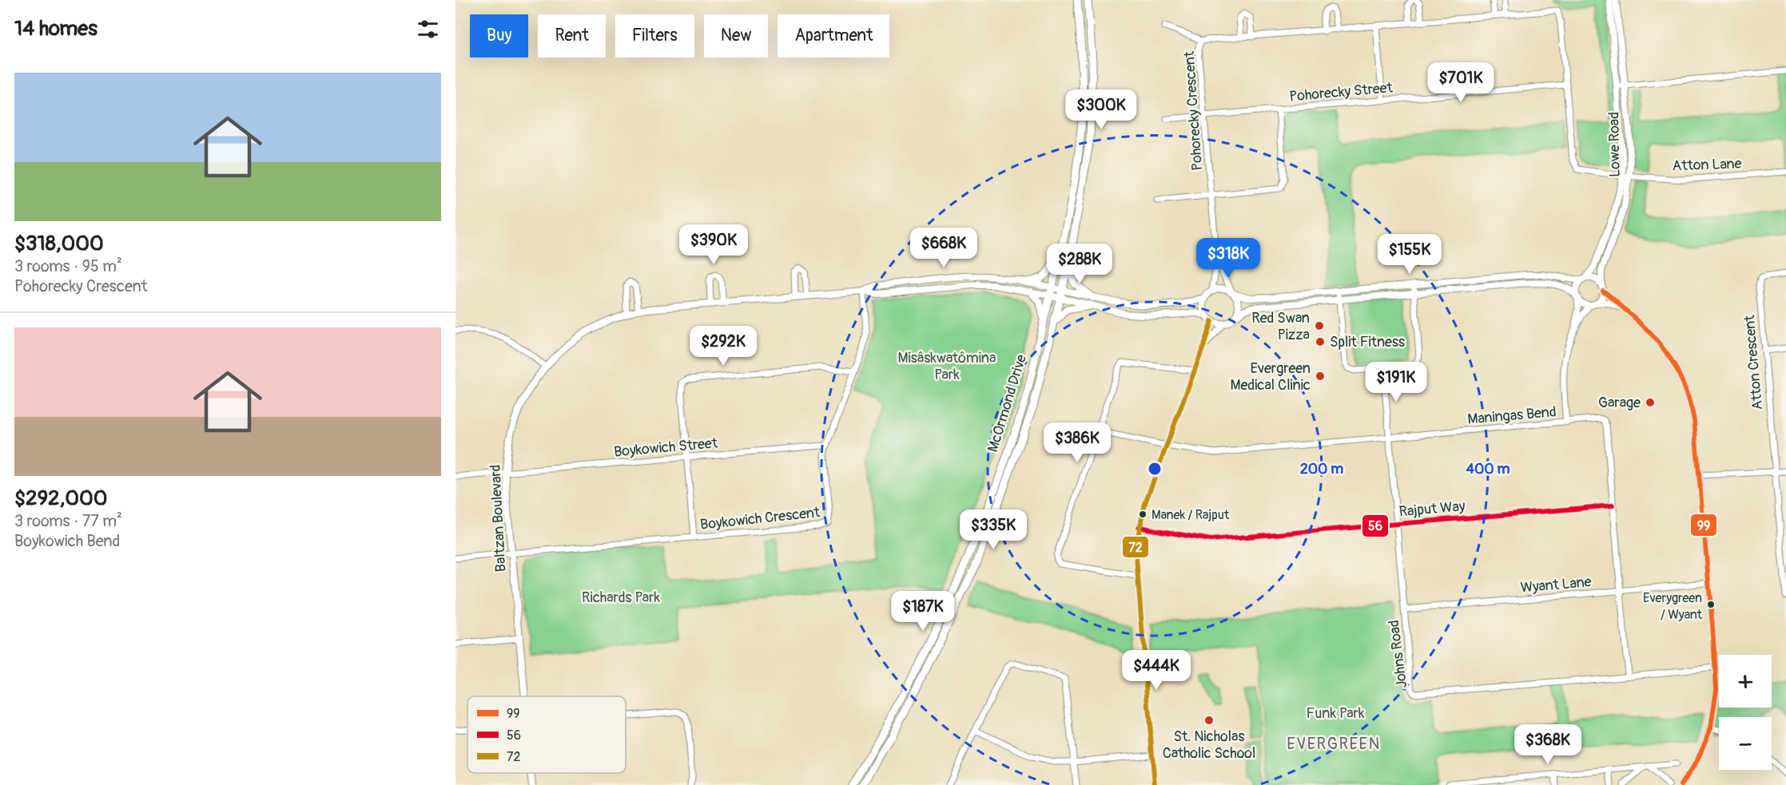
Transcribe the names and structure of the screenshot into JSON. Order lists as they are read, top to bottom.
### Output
{
  "streets": {
    "main road": ["McOrmond Drive"],
    "street": [
      "Pohorecky Street",
      "Pohorecky Crescent",
      "Lowe Road",
      "Atton Lane",
      "Atton Crescent",
      "Maningas Bend",
      "Boykowich Street",
      "Rajput Way",
      "Baltzan Boulevard",
      "Boykowich Crescent",
      "Wyant Lane",
      "Johns Road"
    ]
  },
  "crossings": [
    ["Pohorecky Street", "Pohorecky Crescent"],
    ["Pohorecky Crescent", "Lowe Road"],
    ["Pohorecky Crescent", "Atton Lane"],
    ["Pohorecky Crescent", "Baltzan Boulevard"],
    ["Lowe Road", "Atton Lane"],
    ["McOrmond Drive", "Baltzan Boulevard"],
    ["Maningas Bend", "Rajput Way"],
    ["Maningas Bend", "Wyant Lane"],
    ["Maningas Bend", "Johns Road"],
    ["Boykowich Street", "Baltzan Boulevard"],
    ["Boykowich Street", "Boykowich Crescent"],
    ["Rajput Way", "Johns Road"],
    ["Baltzan Boulevard", "Boykowich Crescent"],
    ["Wyant Lane", "Johns Road"]
  ],
  "districts": ["EVERGREEN"],
  "parks": ["Misâskwatômina Park", "Richards Park", "Funk Park"],
  "places": [
    "Red Swan Pizza",
    "Split Fitness",
    "Evergreen Medical Clinic",
    "Garage",
    "Manek / Rajput",
    "Everygreen / Wyant",
    "St. Nicholas Catholic School"
  ],
  "lines": ["transit line 99", "transit line 72", "transit line 56"],
  "legend": ["99", "56", "72"],
  "page": {
    "heading": "14 homes",
    "chip": [
      "Buy",
      "Rent",
      "Filters",
      "New",
      "Apartment"
    ],
    "list": [
      {
        "name": "$318,000",
        "note": "3 rooms · 95 m² · Pohorecky Crescent"
      },
      {
        "name": "$292,000",
        "note": "3 rooms · 77 m² · Boykowich Bend"
      }
    ],
    "price": [
      "$701K",
      "$300K",
      "$390K",
      "$668K",
      "$155K",
      "$318K",
      "$288K",
      "$292K",
      "$191K",
      "$386K",
      "$335K",
      "$187K",
      "$444K",
      "$368K"
    ],
    "map_buttons": ["+", "−"]
  },
  "rings": ["200 m", "400 m"]
}
